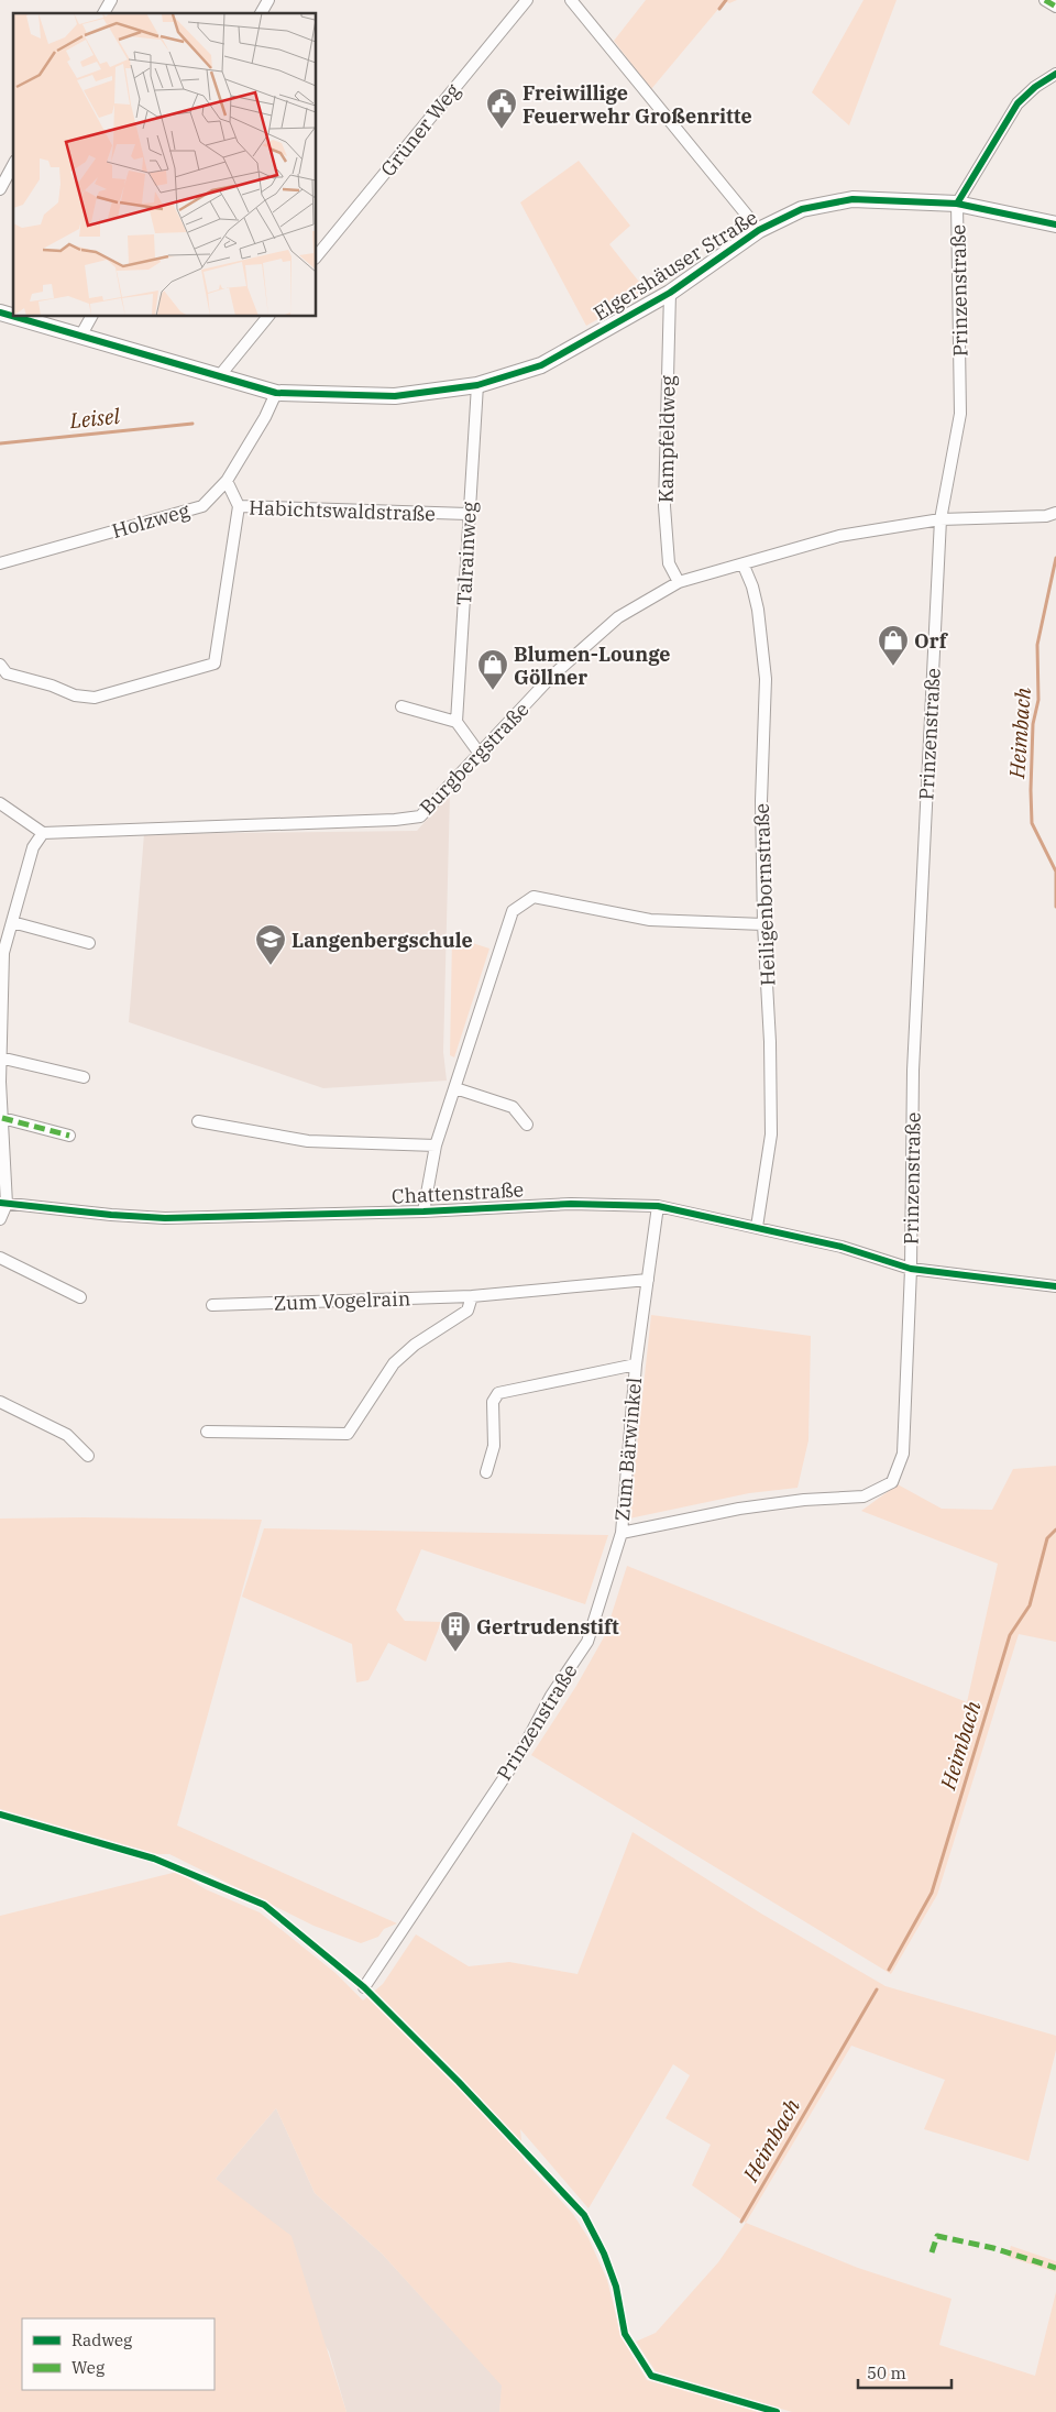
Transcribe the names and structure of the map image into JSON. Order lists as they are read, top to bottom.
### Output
{
  "streets": {
    "street": [
      "Grüner Weg",
      "Elgershäuser Straße",
      "Prinzenstraße",
      "Kampfeldweg",
      "Habichtswaldstraße",
      "Holzweg",
      "Talrainweg",
      "Burgbergstraße",
      "Heiligenbornstraße",
      "Chattenstraße",
      "Zum Vogelrain",
      "Zum Bärwinkel"
    ]
  },
  "crossings": [
    ["Elgershäuser Straße", "Prinzenstraße"],
    ["Elgershäuser Straße", "Kampfeldweg"],
    ["Elgershäuser Straße", "Holzweg"],
    ["Elgershäuser Straße", "Talrainweg"],
    ["Prinzenstraße", "Burgbergstraße"],
    ["Prinzenstraße", "Chattenstraße"],
    ["Prinzenstraße", "Zum Bärwinkel"],
    ["Kampfeldweg", "Burgbergstraße"],
    ["Habichtswaldstraße", "Talrainweg"],
    ["Burgbergstraße", "Heiligenbornstraße"],
    ["Heiligenbornstraße", "Chattenstraße"],
    ["Chattenstraße", "Zum Bärwinkel"],
    ["Zum Vogelrain", "Zum Bärwinkel"]
  ],
  "water": ["Leisel", "Heimbach"],
  "places": {
    "public building": ["Freiwillige Feuerwehr Großenritte"],
    "shop": ["Orf", "Blumen-Lounge Göllner"],
    "school or university": ["Langenbergschule"],
    "building": ["Gertrudenstift"]
  },
  "legend": ["Radweg", "Weg"],
  "scale_bar": "50 m"
}
